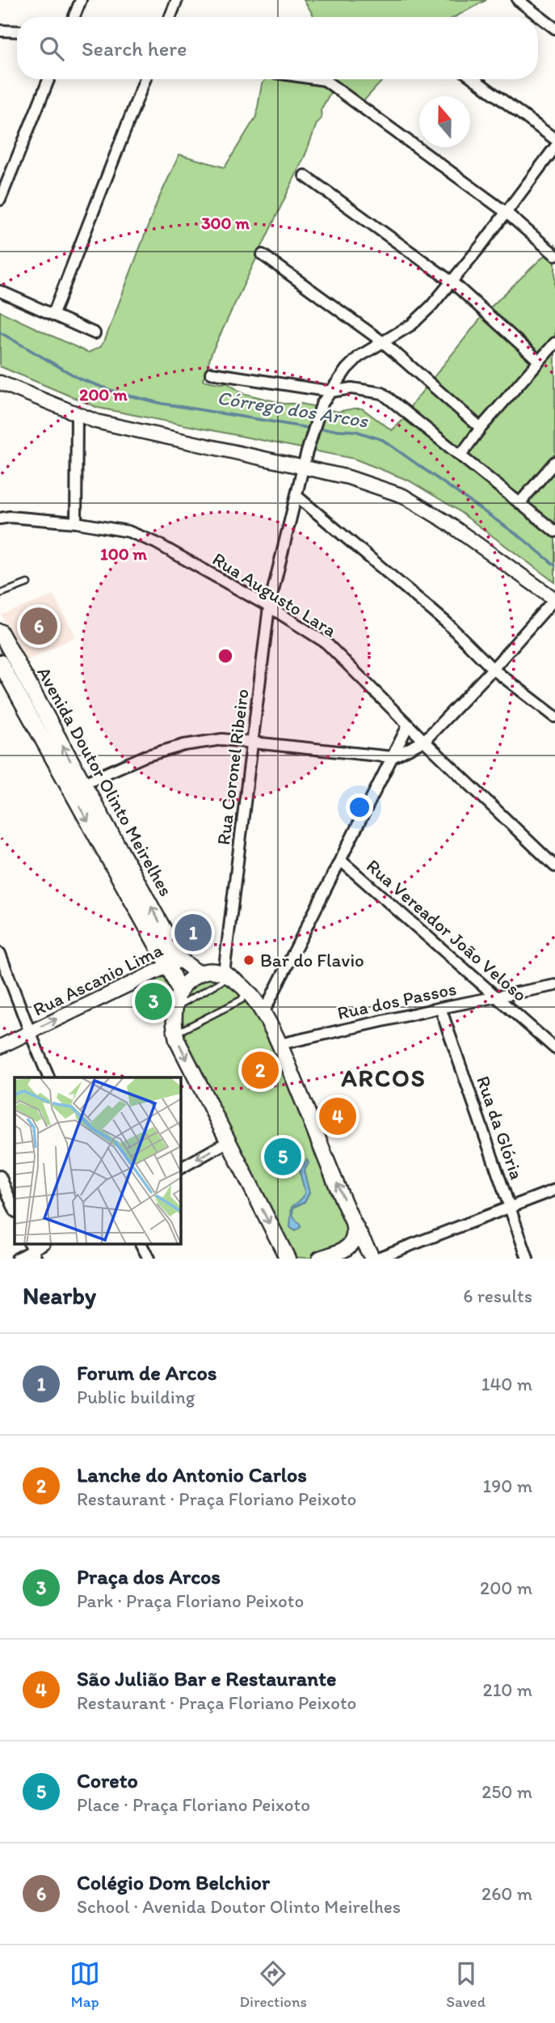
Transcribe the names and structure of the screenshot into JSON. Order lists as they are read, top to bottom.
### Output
{
  "streets": {
    "main road": ["Avenida Doutor Olinto Meirelhes"],
    "street": [
      "Rua Augusto Lara",
      "Rua Coronel Ribeiro",
      "Rua Vereador João Veloso",
      "Rua Ascanio Lima",
      "Rua dos Passos",
      "Rua da Glória"
    ]
  },
  "crossings": [
    ["Rua Augusto Lara", "Rua Coronel Ribeiro"],
    ["Avenida Doutor Olinto Meirelhes", "Rua Ascanio Lima"],
    ["Rua Vereador João Veloso", "Rua dos Passos"],
    ["Rua dos Passos", "Rua da Glória"]
  ],
  "one_way": ["Rua Ascanio Lima"],
  "districts": ["ARCOS"],
  "water": ["Córrego dos Arcos"],
  "places": ["Bar do Flavio"],
  "north": "top",
  "page": {
    "search": "Search here",
    "pins": [
      "6",
      "1",
      "3",
      "2",
      "4",
      "5"
    ],
    "heading": ["Nearby", "6 results"],
    "list": [
      {
        "mark": "1",
        "name": "Forum de Arcos",
        "note": "Public building",
        "value": "140 m"
      },
      {
        "mark": "2",
        "name": "Lanche do Antonio Carlos",
        "note": "Restaurant · Praça Floriano Peixoto",
        "value": "190 m"
      },
      {
        "mark": "3",
        "name": "Praça dos Arcos",
        "note": "Park · Praça Floriano Peixoto",
        "value": "200 m"
      },
      {
        "mark": "4",
        "name": "São Julião Bar e Restaurante",
        "note": "Restaurant · Praça Floriano Peixoto",
        "value": "210 m"
      },
      {
        "mark": "5",
        "name": "Coreto",
        "note": "Place · Praça Floriano Peixoto",
        "value": "250 m"
      },
      {
        "mark": "6",
        "name": "Colégio Dom Belchior",
        "note": "School · Avenida Doutor Olinto Meirelhes",
        "value": "260 m"
      }
    ],
    "nav": ["Map", "Directions", "Saved"]
  },
  "rings": ["300 m", "200 m", "100 m"]
}
